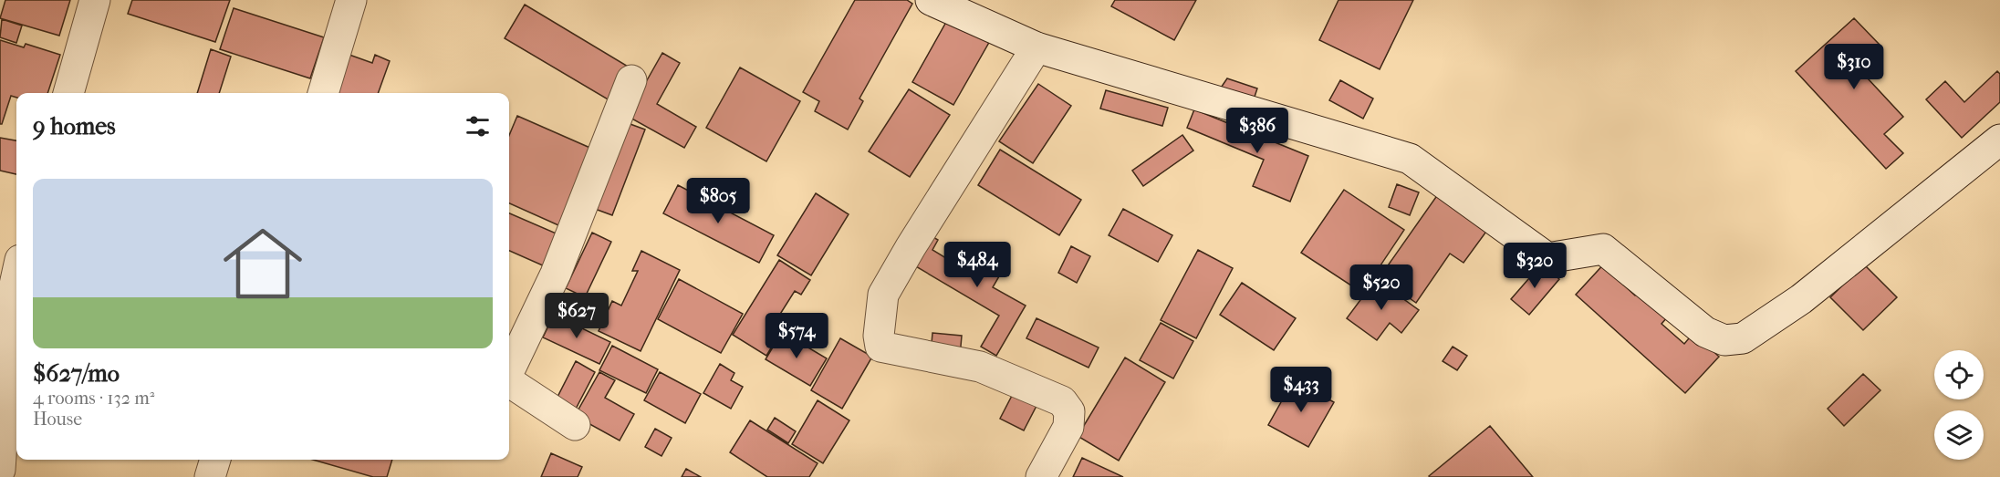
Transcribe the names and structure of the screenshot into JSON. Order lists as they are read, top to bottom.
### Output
{
  "page": {
    "price": [
      "$310",
      "$386",
      "$805",
      "$484",
      "$320",
      "$520",
      "$627",
      "$574",
      "$433"
    ],
    "heading": "9 homes",
    "list": [
      {
        "name": "$627/mo",
        "note": "4 rooms · 132 m² · House"
      }
    ]
  }
}
